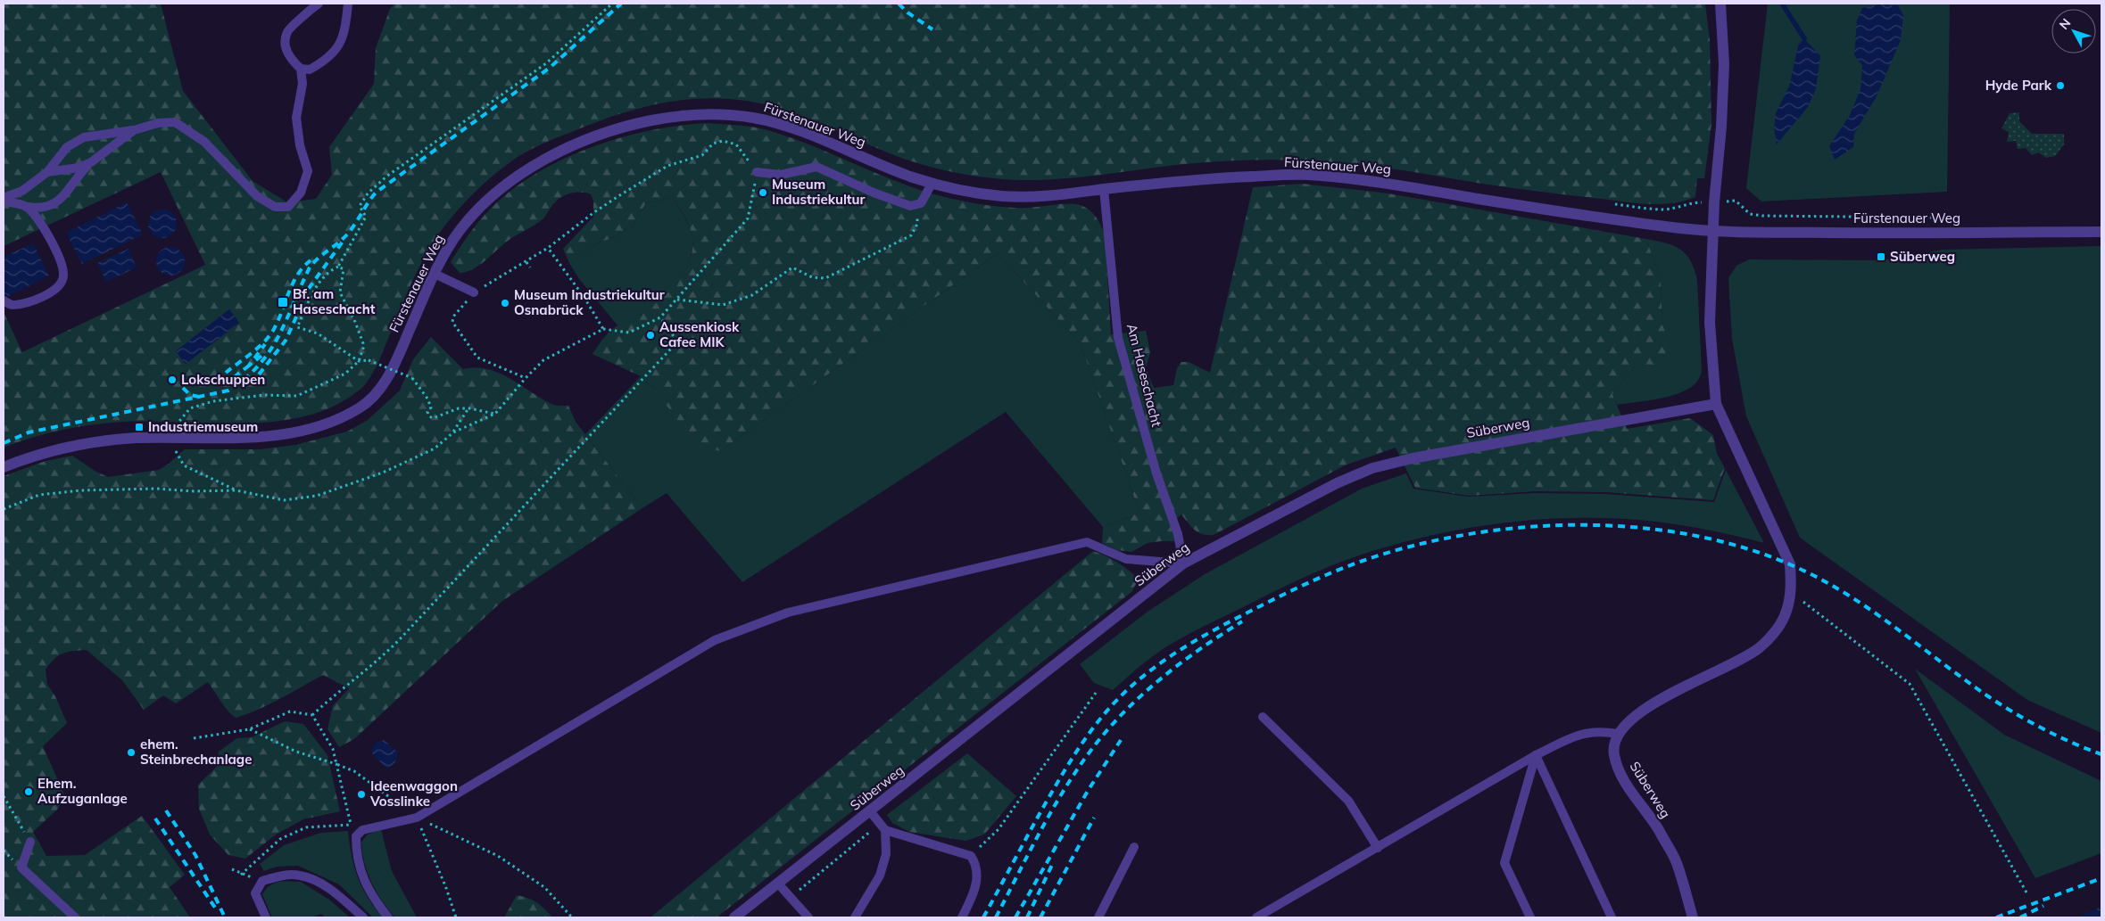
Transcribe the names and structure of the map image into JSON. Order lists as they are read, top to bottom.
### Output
{
  "streets": {
    "street": ["Fürstenauer Weg", "Süberweg"],
    "lane": ["Am Haseschacht"]
  },
  "crossings": [
    ["Fürstenauer Weg", "Am Haseschacht"],
    ["Am Haseschacht", "Süberweg"]
  ],
  "places": {
    "other": [
      "Hyde Park",
      "Museum Industriekultur",
      "Museum Industriekultur Osnabrück",
      "Aussenkiosk Cafee MIK",
      "Lokschuppen",
      "ehem. Steinbrechanlage",
      "Ehem. Aufzuganlage",
      "Ideenwaggon Vosslinke"
    ],
    "transit": ["Süberweg", "Bf. am Haseschacht", "Industriemuseum"]
  },
  "north": "top left"
}
